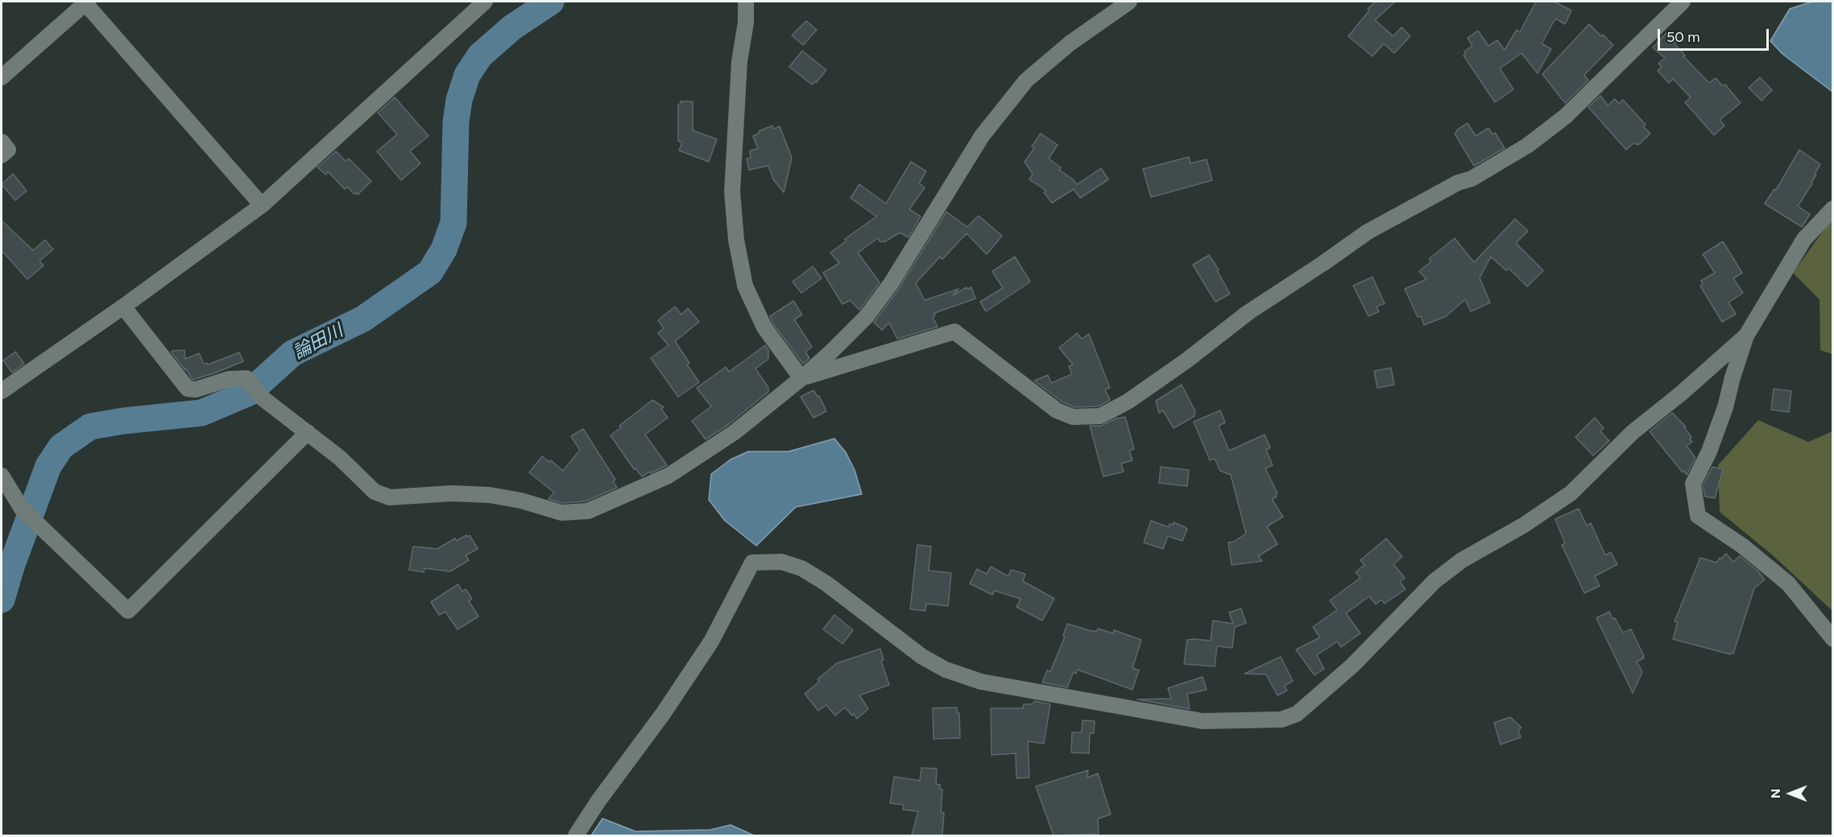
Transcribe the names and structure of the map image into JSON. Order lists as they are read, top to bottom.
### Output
{
  "water": ["論田川"],
  "scale_bar": "50 m",
  "north": "left"
}
